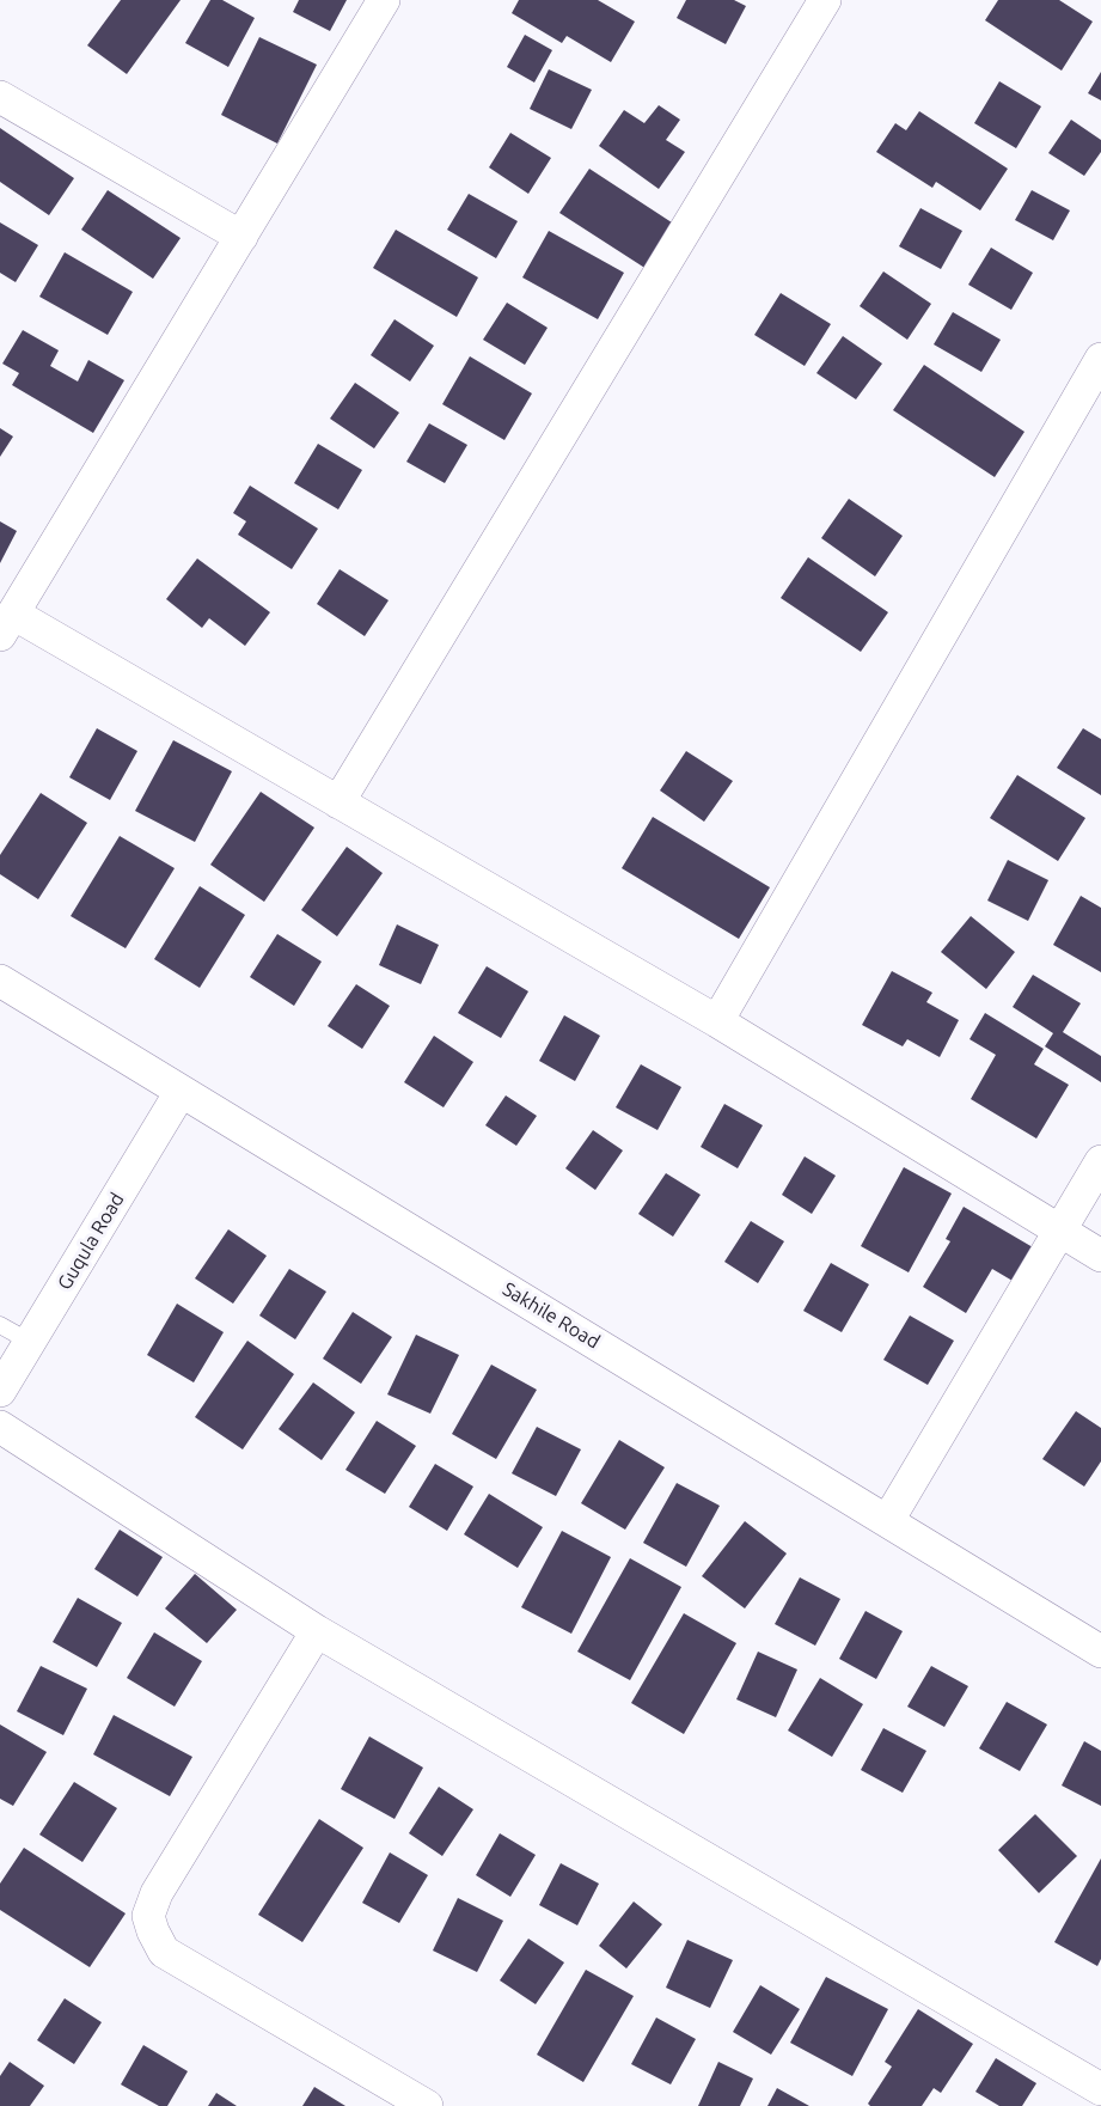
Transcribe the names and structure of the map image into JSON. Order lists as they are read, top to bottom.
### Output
{
  "streets": {
    "street": ["Guqula Road", "Sakhile Road"]
  },
  "crossings": [
    ["Guqula Road", "Sakhile Road"]
  ]
}
